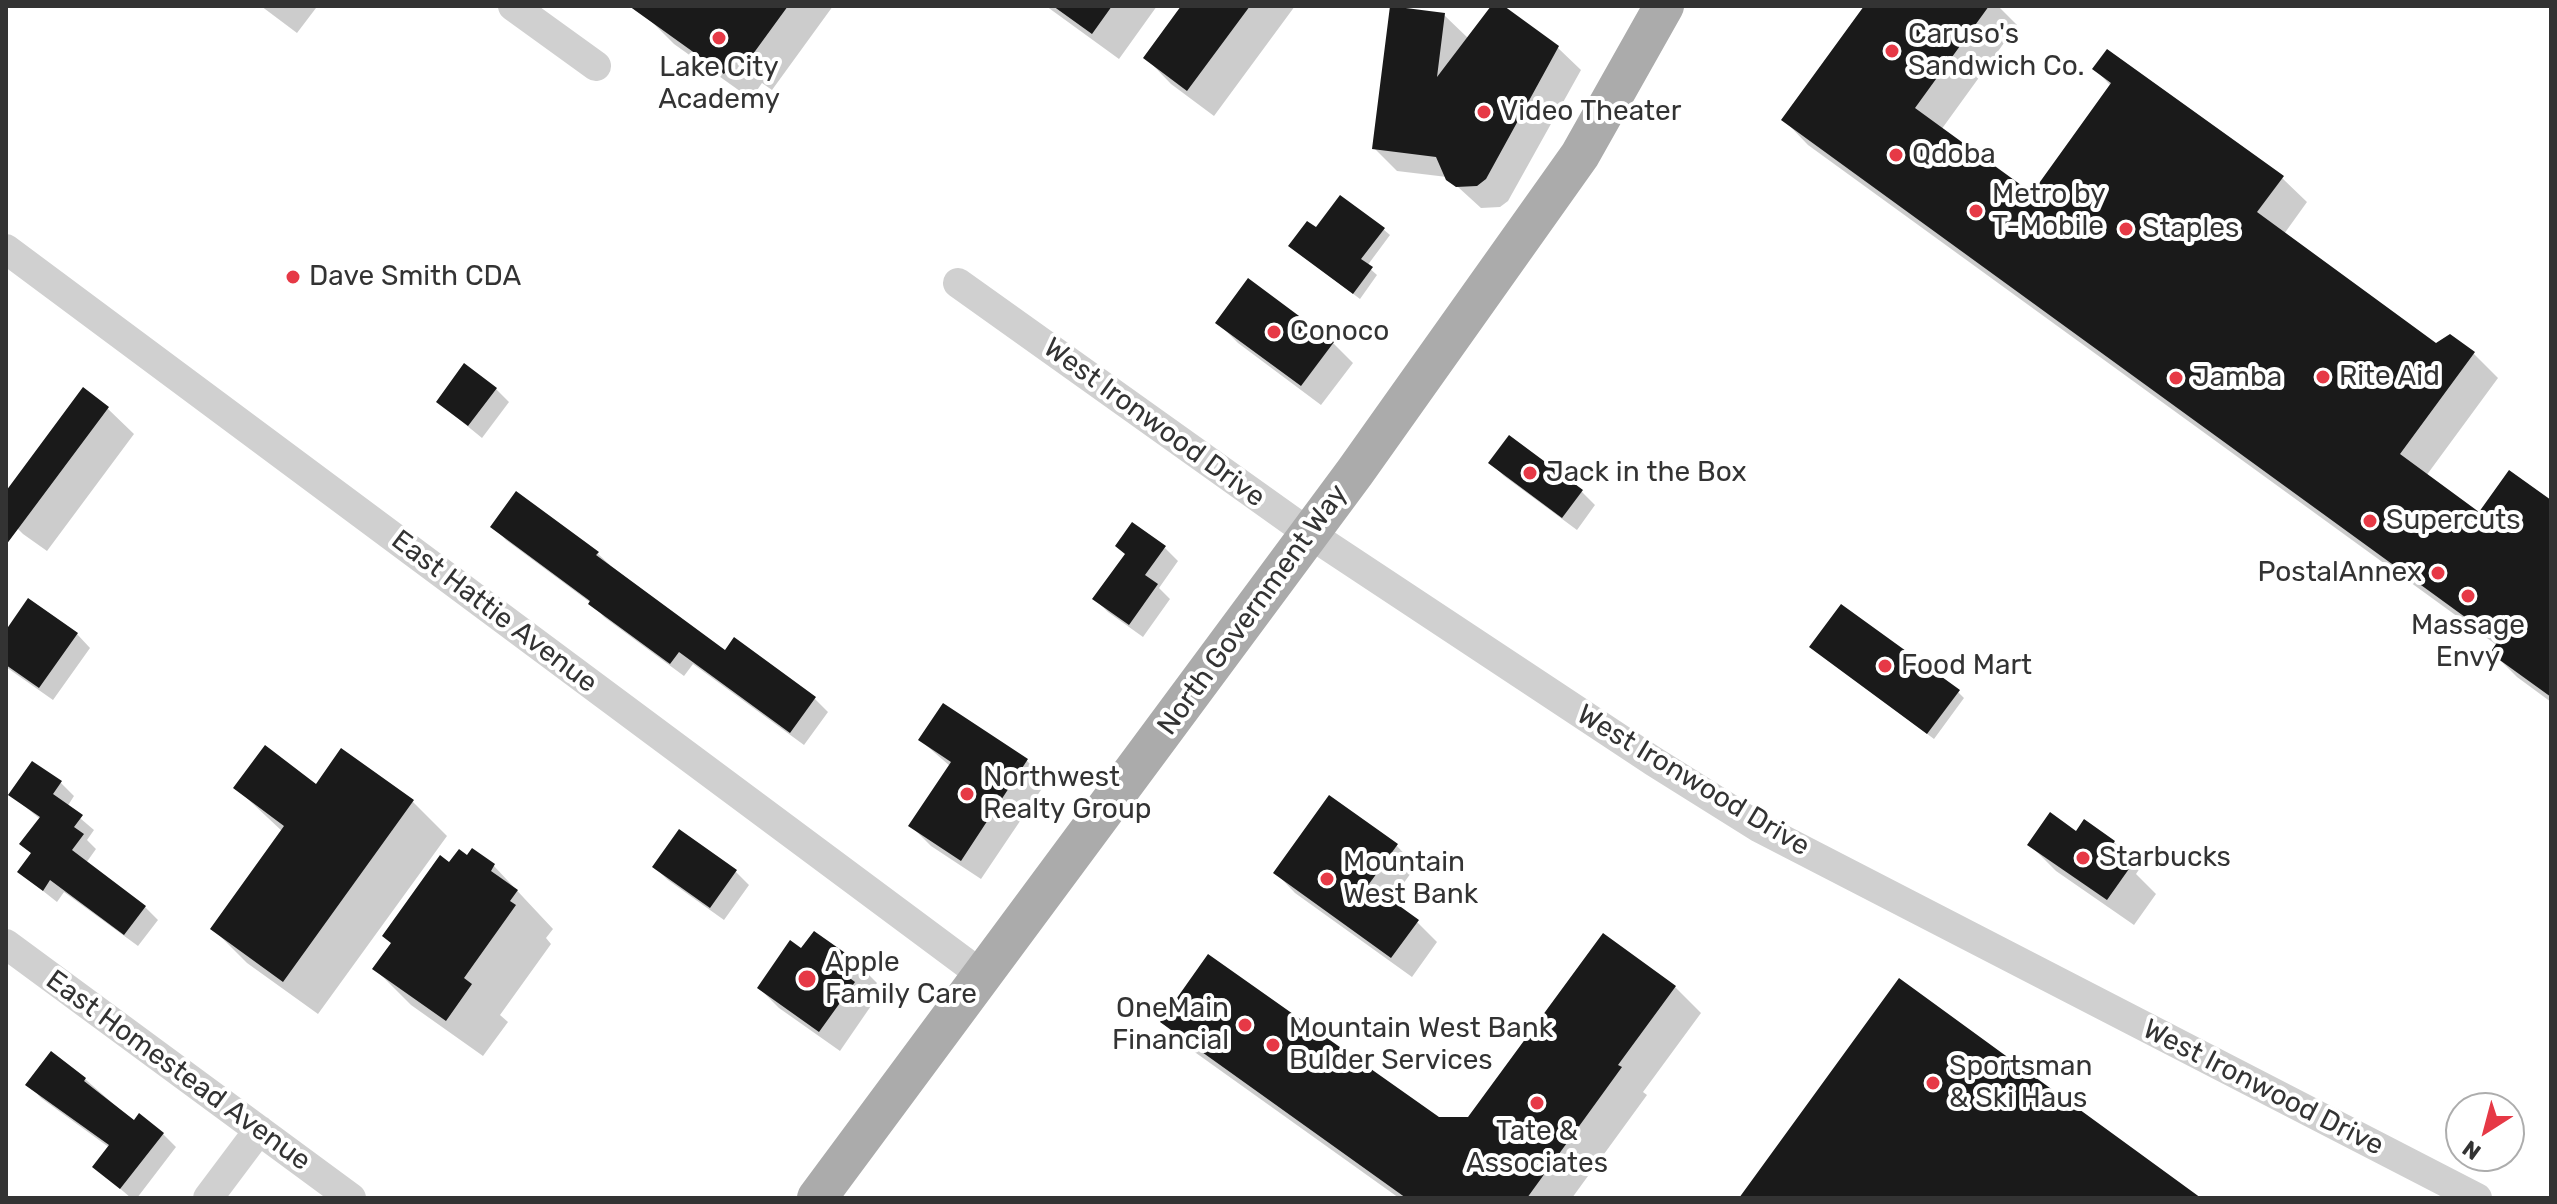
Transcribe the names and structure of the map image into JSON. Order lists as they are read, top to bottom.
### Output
{
  "streets": {
    "main road": ["North Government Way"],
    "street": ["West Ironwood Drive", "East Hattie Avenue", "East Homestead Avenue"]
  },
  "crossings": [
    ["West Ironwood Drive", "North Government Way"],
    ["North Government Way", "East Hattie Avenue"]
  ],
  "places": [
    "Lake City Academy",
    "Caruso's Sandwich Co.",
    "Video Theater",
    "Qdoba",
    "Metro by T-Mobile",
    "Staples",
    "Dave Smith CDA",
    "Conoco",
    "Rite Aid",
    "Jamba",
    "Jack in the Box",
    "Supercuts",
    "PostalAnnex",
    "Massage Envy",
    "Food Mart",
    "Northwest Realty Group",
    "Starbucks",
    "Mountain West Bank",
    "Apple Family Care",
    "OneMain Financial",
    "Mountain West Bank Bulder Services",
    "Sportsman & Ski Haus",
    "Tate & Associates"
  ],
  "north": "bottom left"
}
